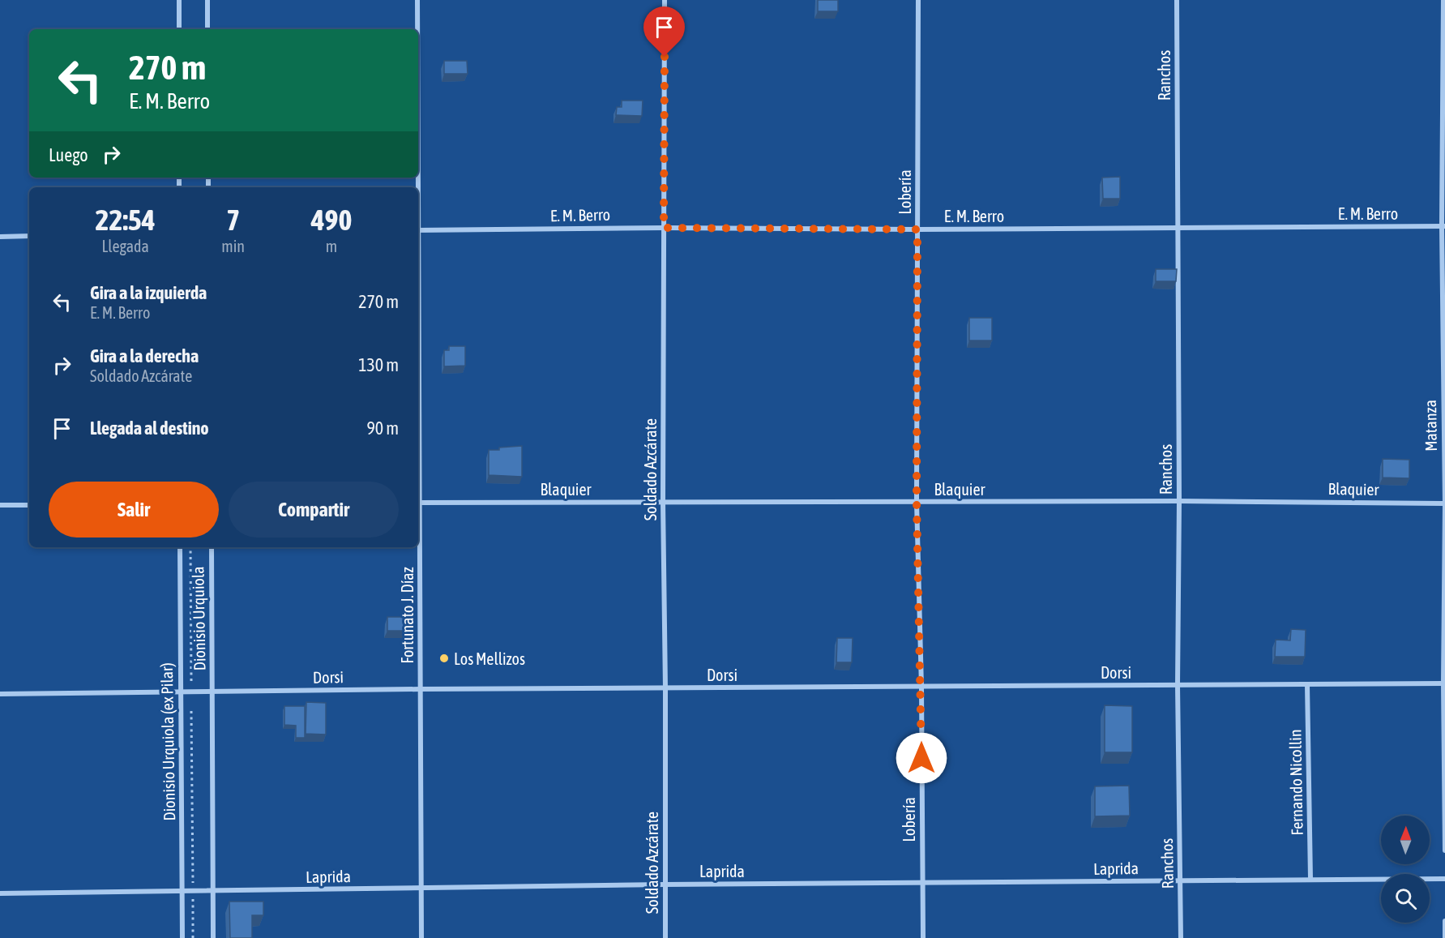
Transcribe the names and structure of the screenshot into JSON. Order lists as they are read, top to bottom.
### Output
{
  "streets": {
    "street": [
      "Ranchos",
      "Lobería",
      "E. M. Berro",
      "Matanza",
      "Soldado Azcárate",
      "Blaquier",
      "Fortunato J. Díaz",
      "Dionisio Urquiola",
      "Dorsi",
      "Dionisio Urquiola (ex Pilar)",
      "Fernando Nicollin",
      "Laprida"
    ]
  },
  "crossings": [
    ["Ranchos", "E. M. Berro"],
    ["Ranchos", "Blaquier"],
    ["Ranchos", "Dorsi"],
    ["Ranchos", "Laprida"],
    ["Lobería", "E. M. Berro"],
    ["Lobería", "Blaquier"],
    ["Lobería", "Dorsi"],
    ["Lobería", "Laprida"],
    ["E. M. Berro", "Matanza"],
    ["E. M. Berro", "Soldado Azcárate"],
    ["Matanza", "Blaquier"],
    ["Matanza", "Dorsi"],
    ["Soldado Azcárate", "Blaquier"],
    ["Soldado Azcárate", "Dorsi"],
    ["Soldado Azcárate", "Laprida"],
    ["Blaquier", "Fortunato J. Díaz"],
    ["Fortunato J. Díaz", "Dorsi"],
    ["Fortunato J. Díaz", "Laprida"],
    ["Dionisio Urquiola", "Dorsi"],
    ["Dorsi", "Dionisio Urquiola (ex Pilar)"],
    ["Dorsi", "Fernando Nicollin"],
    ["Dionisio Urquiola (ex Pilar)", "Laprida"],
    ["Fernando Nicollin", "Laprida"]
  ],
  "places": ["Los Mellizos"],
  "north": "top",
  "page": {
    "turn": ["270 m", "E. M. Berro"],
    "then": "Luego",
    "eta": [
      "22:54",
      "Llegada",
      "7",
      "min",
      "490",
      "m"
    ],
    "list": [
      {
        "name": "Gira a la izquierda",
        "note": "E. M. Berro",
        "value": "270 m"
      },
      {
        "name": "Gira a la derecha",
        "note": "Soldado Azcárate",
        "value": "130 m"
      },
      {
        "name": "Llegada al destino",
        "value": "90 m"
      }
    ],
    "buttons": ["Salir", "Compartir"]
  }
}
